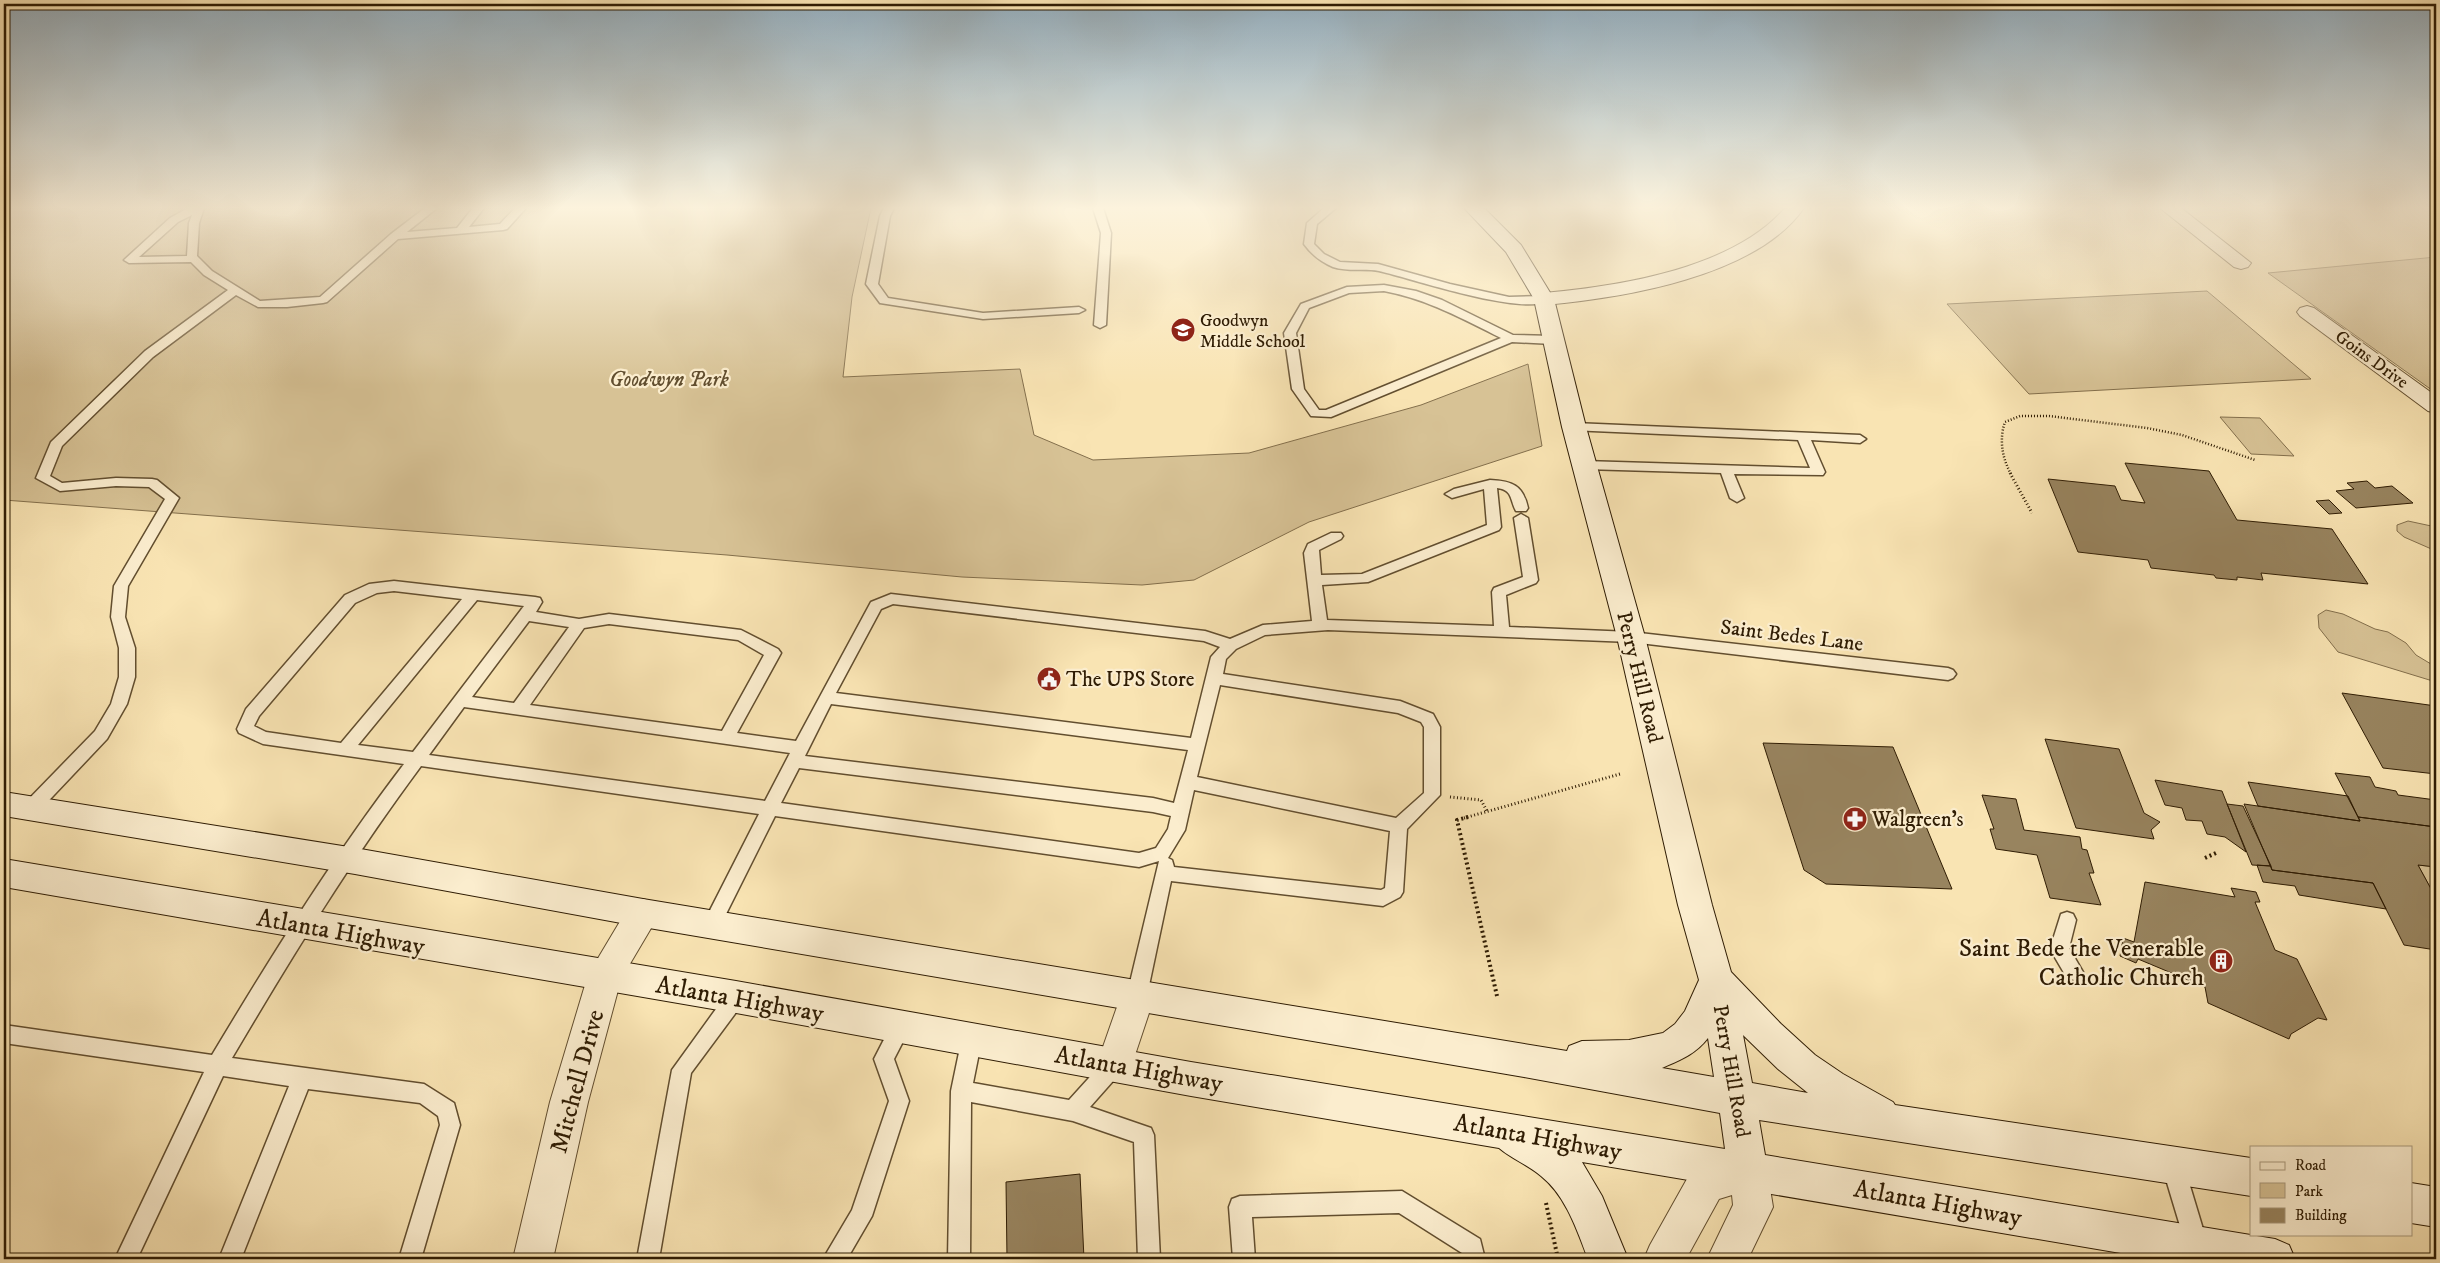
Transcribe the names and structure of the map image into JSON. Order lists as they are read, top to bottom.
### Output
{
  "streets": {
    "main road": [
      "Goins Drive",
      "Perry Hill Road",
      "Atlanta Highway",
      "Mitchell Drive"
    ],
    "lane": ["Saint Bedes Lane"]
  },
  "crossings": [
    ["Saint Bedes Lane", "Perry Hill Road"],
    ["Perry Hill Road", "Atlanta Highway"],
    ["Atlanta Highway", "Mitchell Drive"]
  ],
  "parks": ["Goodwyn Park"],
  "places": {
    "school or university": ["Goodwyn Middle School"],
    "public building": ["The UPS Store"],
    "pharmacy": ["Walgreen's"],
    "building": ["Saint Bede the Venerable Catholic Church"]
  },
  "legend": ["Road", "Park", "Building"]
}
